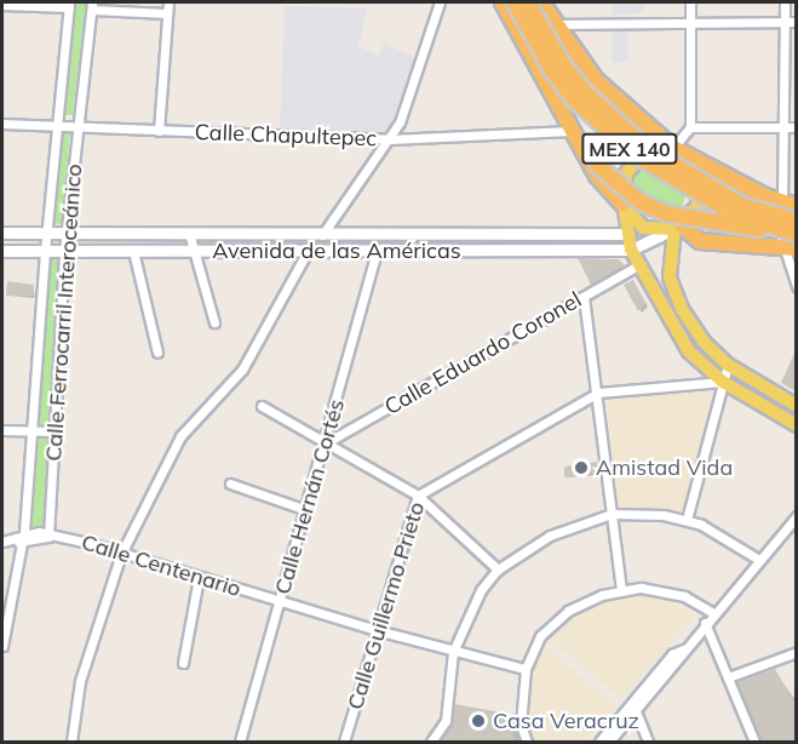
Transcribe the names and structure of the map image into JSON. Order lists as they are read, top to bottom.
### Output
{
  "streets": {
    "highway": ["MEX 140"],
    "main road": ["Avenida de las Américas"],
    "street": [
      "Calle Chapultepec",
      "Calle Ferrocarril Interoceánico",
      "Calle Eduardo Coronel",
      "Calle Hernán Cortés",
      "Calle Centenario",
      "Calle Guillermo Prieto"
    ]
  },
  "crossings": [
    ["Calle Chapultepec", "MEX 140"],
    ["Calle Chapultepec", "Calle Ferrocarril Interoceánico"],
    ["MEX 140", "Avenida de las Américas"],
    ["Avenida de las Américas", "Calle Ferrocarril Interoceánico"],
    ["Avenida de las Américas", "Calle Hernán Cortés"],
    ["Calle Ferrocarril Interoceánico", "Calle Centenario"],
    ["Calle Eduardo Coronel", "Calle Hernán Cortés"],
    ["Calle Hernán Cortés", "Calle Centenario"],
    ["Calle Centenario", "Calle Guillermo Prieto"]
  ],
  "places": ["Amistad Vida", "Casa Veracruz"]
}
